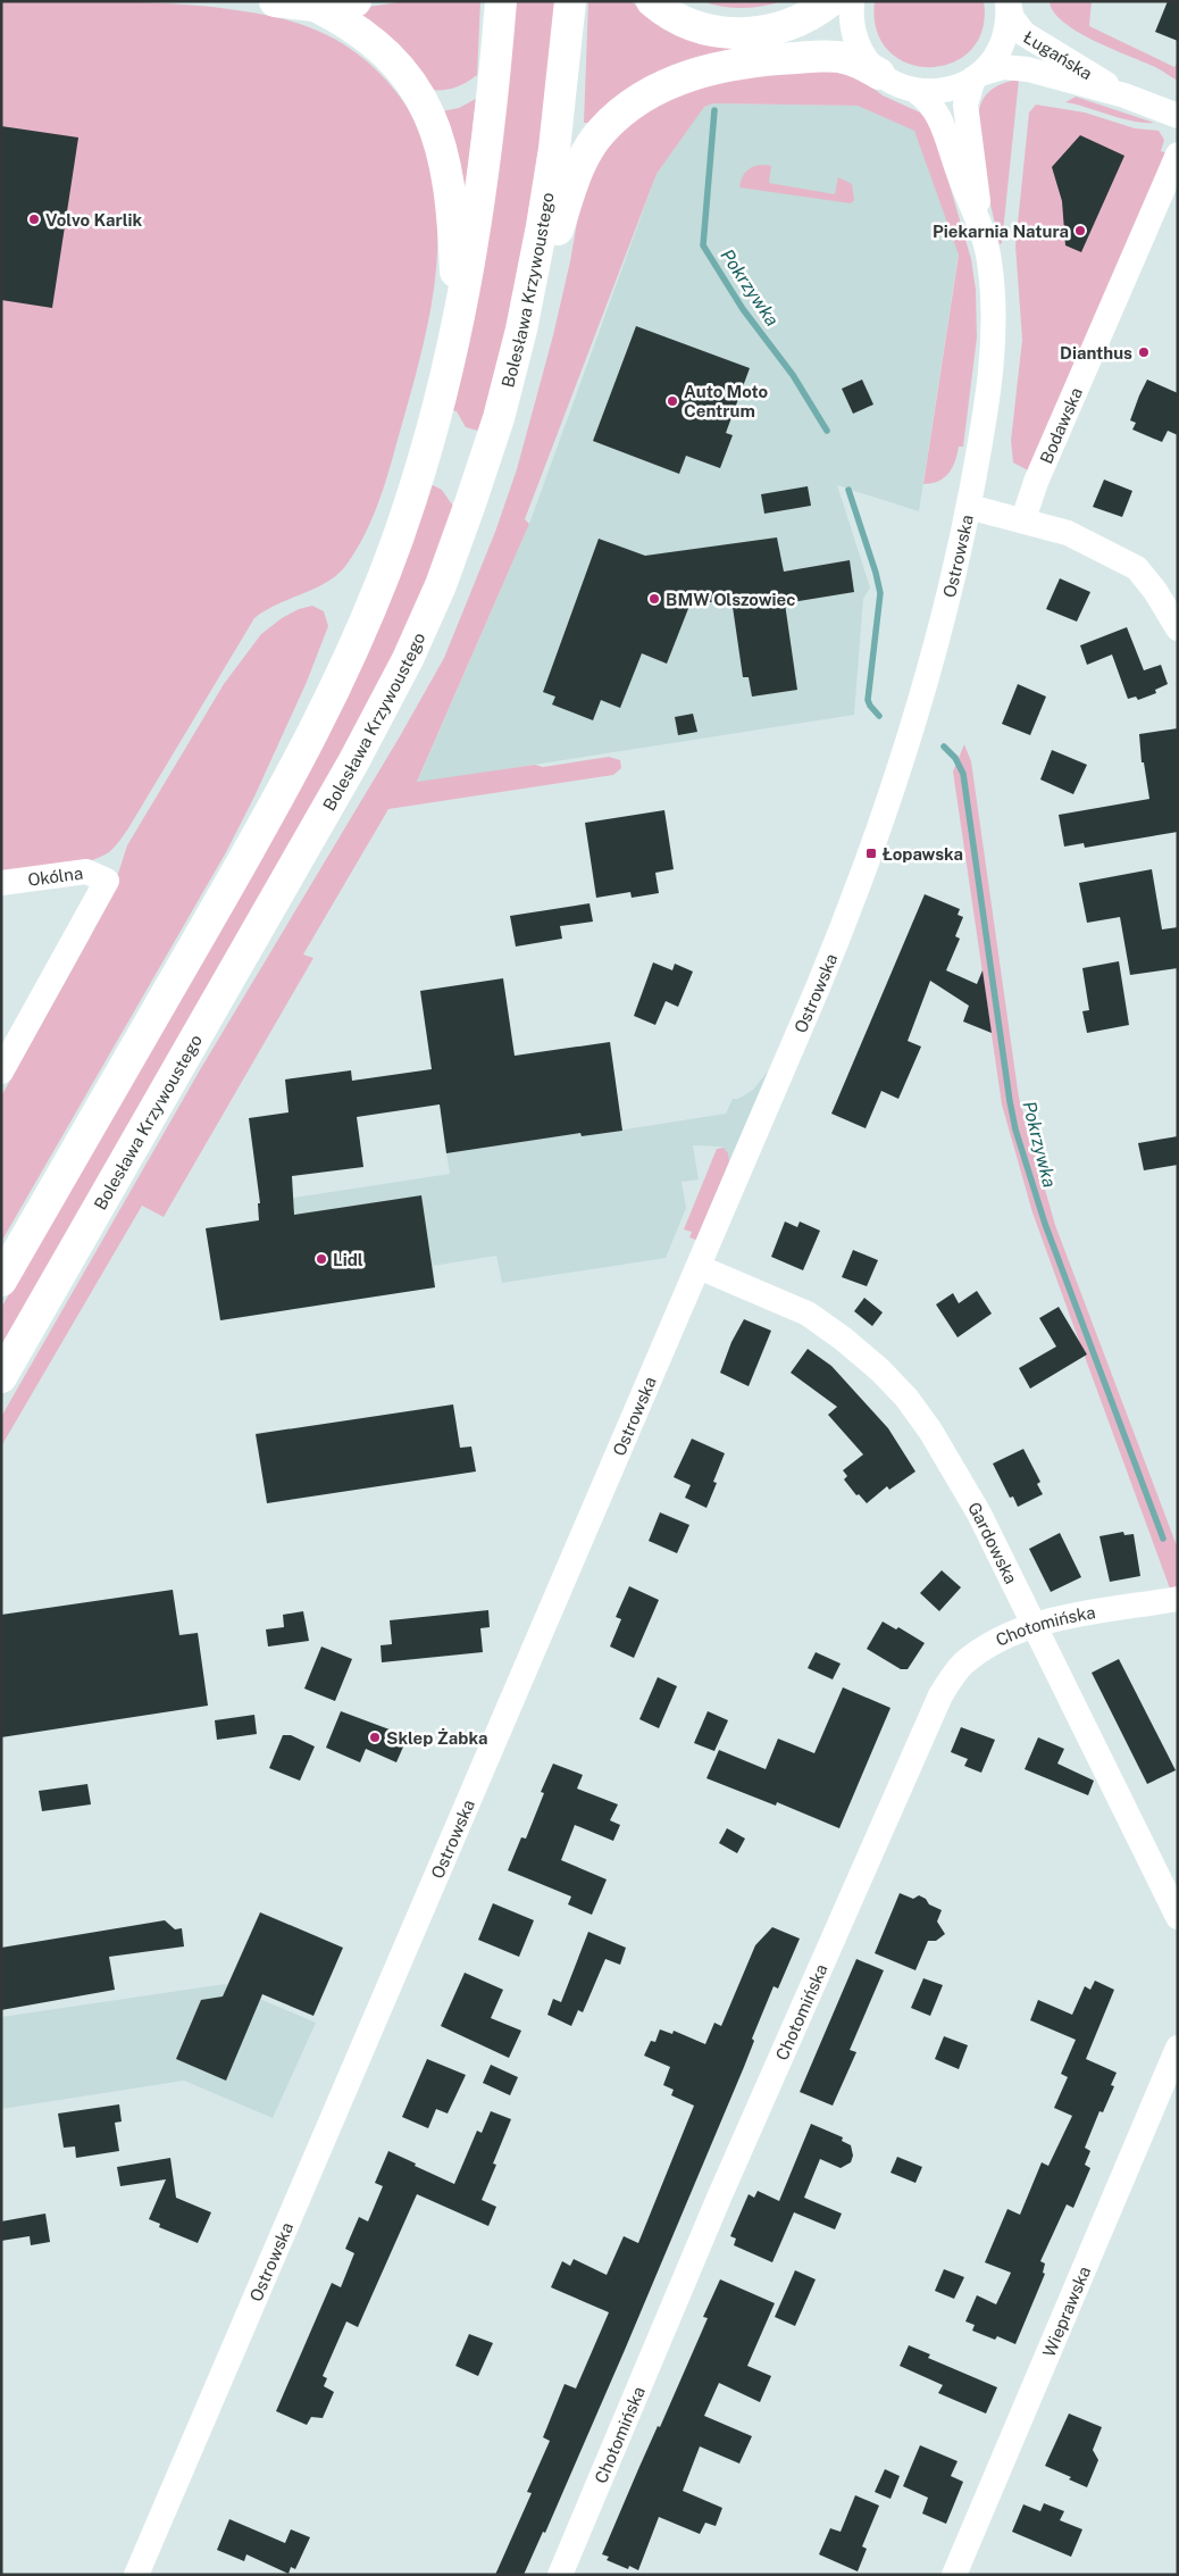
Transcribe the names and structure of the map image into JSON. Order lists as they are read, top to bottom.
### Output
{
  "streets": {
    "main road": ["Bolesława Krzywoustego"],
    "street": [
      "Ługańska",
      "Bodawska",
      "Ostrowska",
      "Okólna",
      "Gardowska",
      "Chotomińska",
      "Wieprawska"
    ]
  },
  "crossings": [
    ["Ługańska", "Ostrowska"],
    ["Ostrowska", "Gardowska"],
    ["Gardowska", "Chotomińska"]
  ],
  "water": ["Pokrzywka"],
  "places": {
    "other": [
      "Volvo Karlik",
      "Piekarnia Natura",
      "Dianthus",
      "Auto Moto Centrum",
      "BMW Olszowiec",
      "Lidl",
      "Sklep Żabka"
    ],
    "transit": ["Łopawska"]
  }
}
